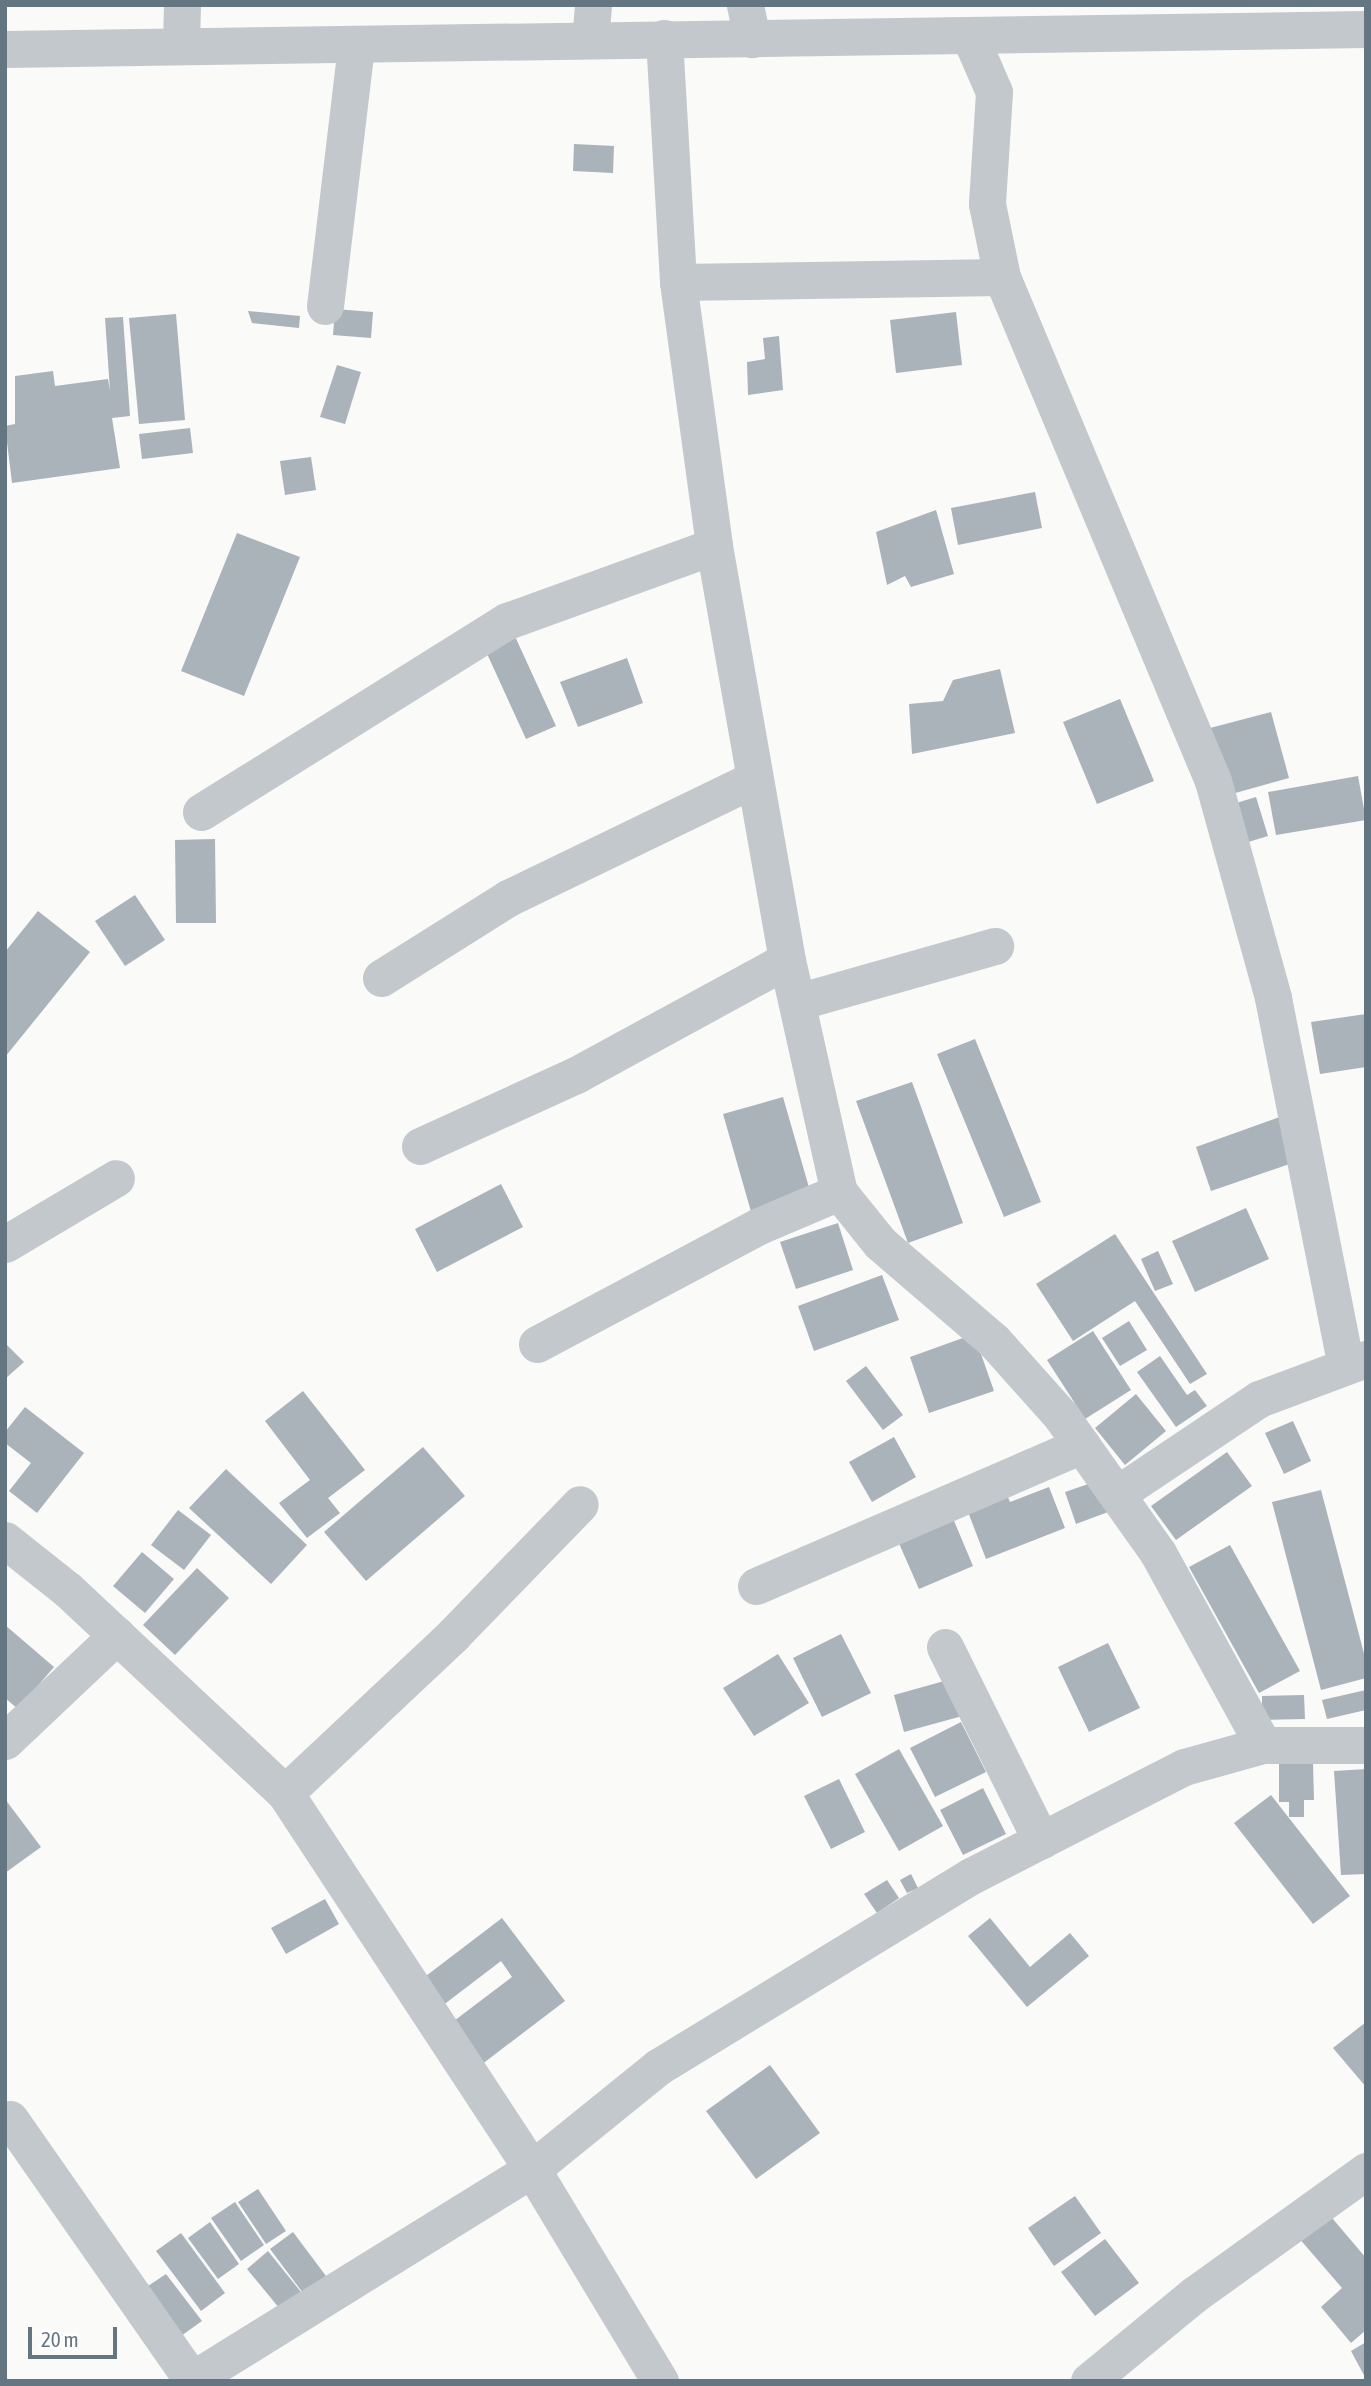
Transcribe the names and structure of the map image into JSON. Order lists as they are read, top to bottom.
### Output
{
  "scale_bar": "20 m"
}
